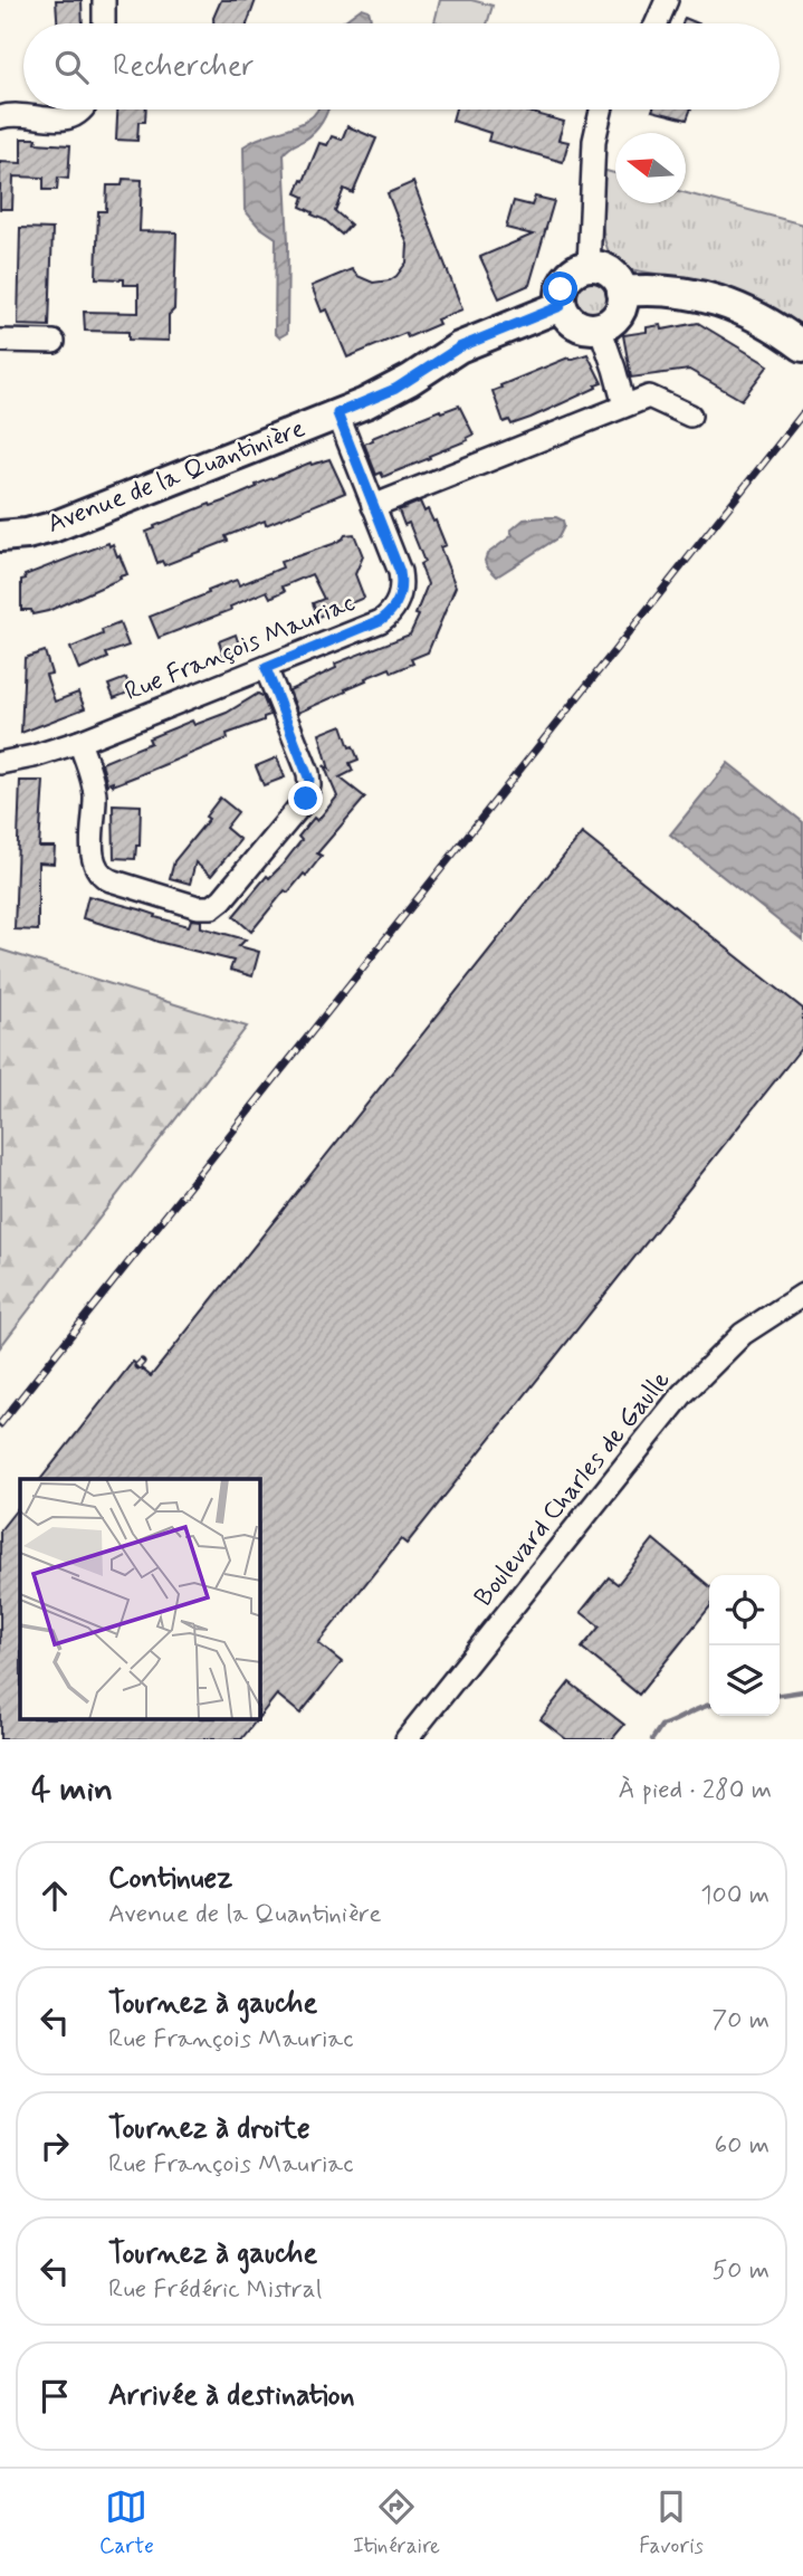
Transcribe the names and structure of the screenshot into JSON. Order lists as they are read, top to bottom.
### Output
{
  "streets": {
    "street": ["Avenue de la Quantinière", "Rue François Mauriac", "Boulevard Charles de Gaulle"]
  },
  "crossings": [
    ["Avenue de la Quantinière", "Rue François Mauriac"]
  ],
  "north": "left",
  "page": {
    "search": "Rechercher",
    "heading": ["4 min", "À pied · 280 m"],
    "list": [
      ["Continuez", "Avenue de la Quantinière", "100 m"],
      ["Tournez à gauche", "Rue François Mauriac", "70 m"],
      ["Tournez à droite", "Rue François Mauriac", "60 m"],
      ["Tournez à gauche", "Rue Frédéric Mistral", "50 m"],
      "Arrivée à destination"
    ],
    "nav": ["Carte", "Itinéraire", "Favoris"]
  }
}
